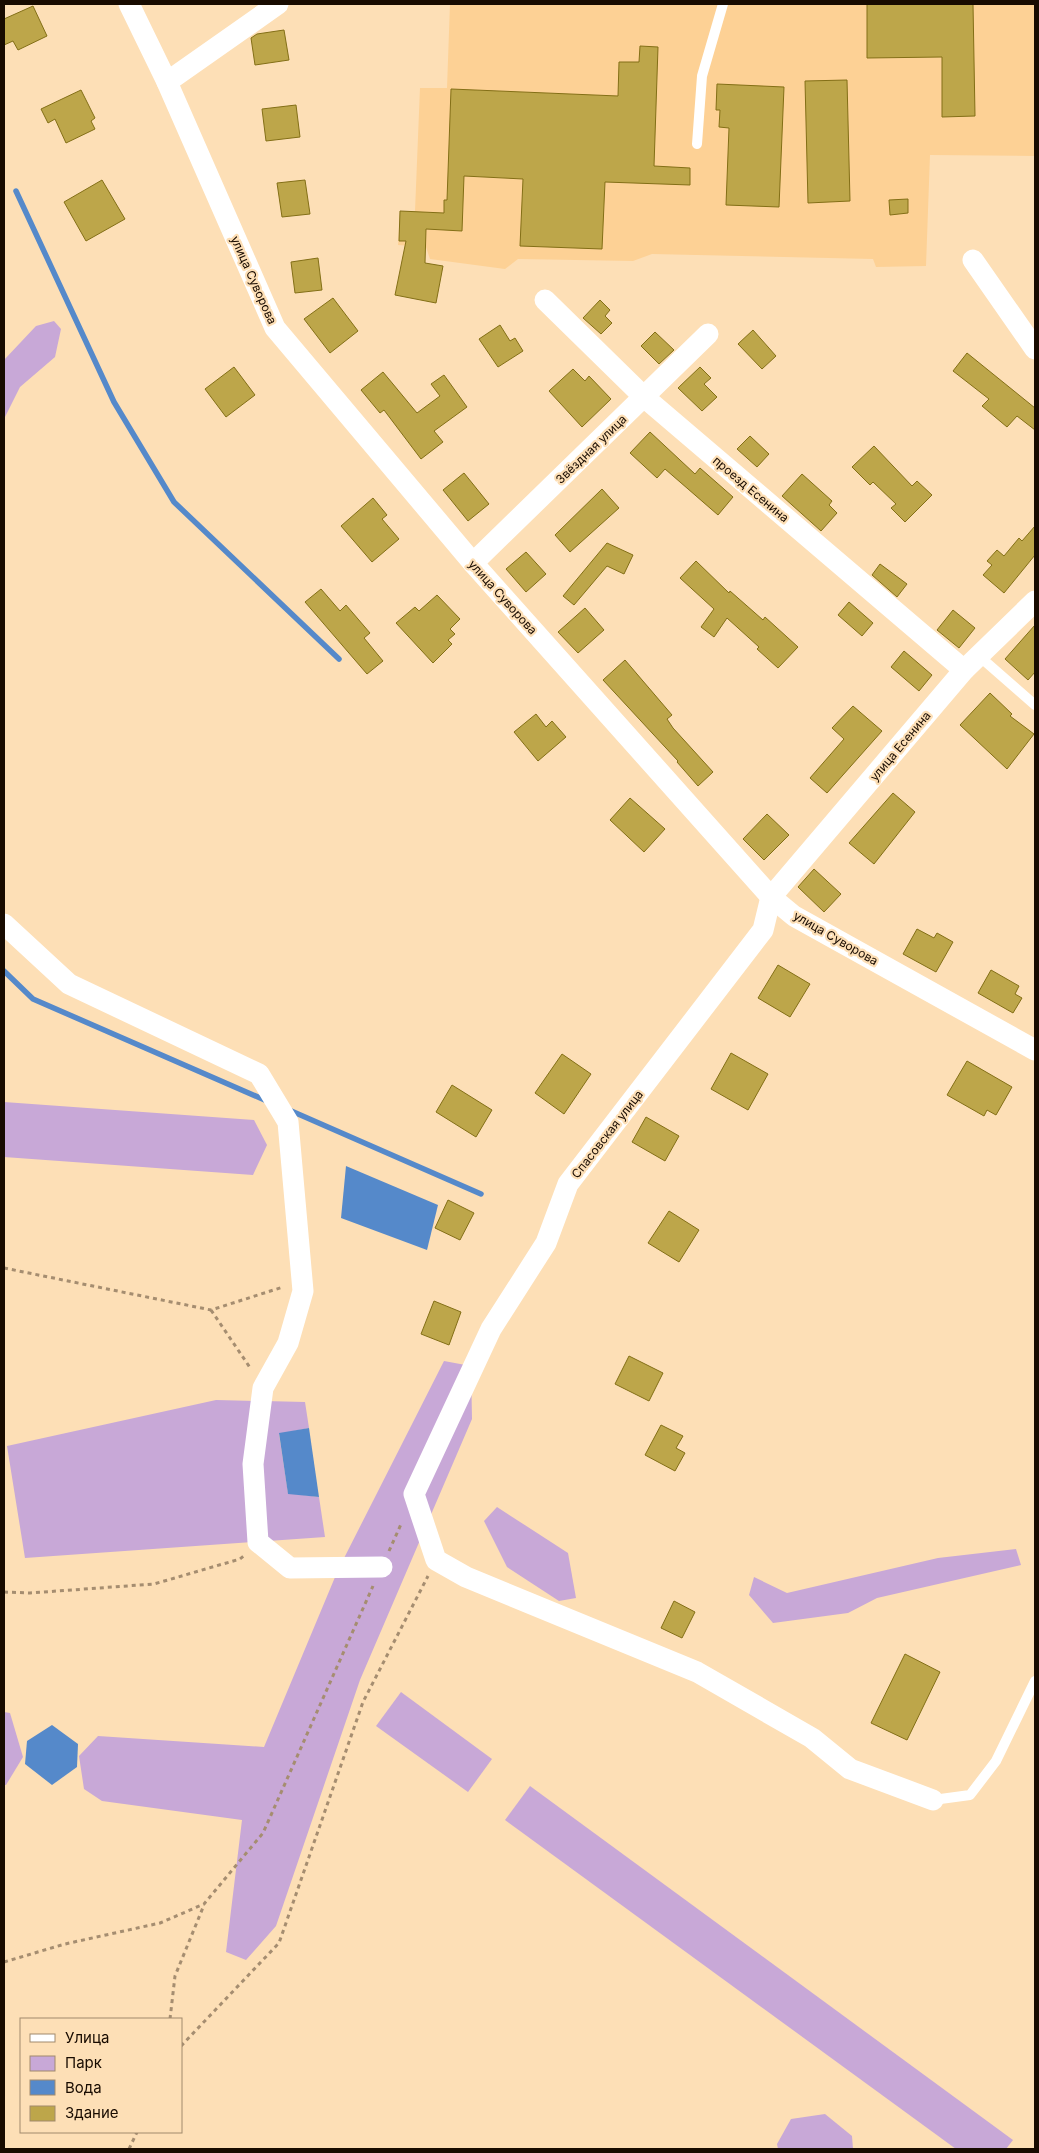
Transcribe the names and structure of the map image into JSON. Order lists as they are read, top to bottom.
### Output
{
  "streets": {
    "street": [
      "улица Суворова",
      "Звёздная улица",
      "проезд Есенина",
      "улица Есенина",
      "Спасовская улица"
    ]
  },
  "crossings": [
    ["улица Суворова", "Звёздная улица"],
    ["улица Суворова", "улица Есенина"],
    ["улица Суворова", "Спасовская улица"],
    ["Звёздная улица", "проезд Есенина"],
    ["проезд Есенина", "улица Есенина"],
    ["улица Есенина", "Спасовская улица"]
  ],
  "legend": [
    "Улица",
    "Парк",
    "Вода",
    "Здание"
  ]
}
